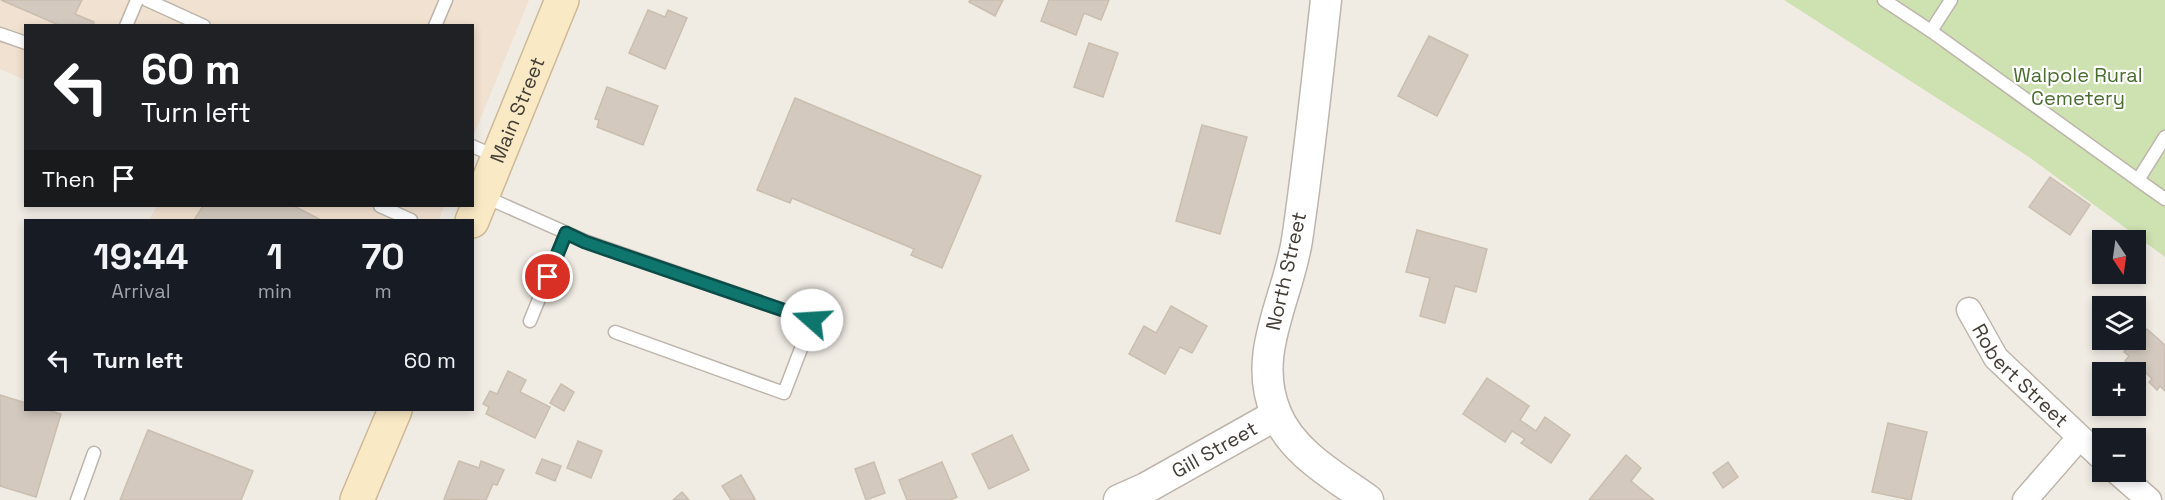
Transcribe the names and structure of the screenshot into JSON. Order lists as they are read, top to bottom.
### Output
{
  "streets": {
    "main road": ["Main Street"],
    "street": ["North Street", "Robert Street", "Gill Street"]
  },
  "crossings": [
    ["North Street", "Gill Street"]
  ],
  "parks": ["Walpole Rural Cemetery"],
  "north": "bottom",
  "page": {
    "turn": ["60 m", "Turn left"],
    "then": "Then",
    "eta": [
      "19:44",
      "Arrival",
      "1",
      "min",
      "70",
      "m"
    ],
    "map_buttons": ["+", "−"],
    "list": [
      {
        "name": "Turn left",
        "value": "60 m"
      }
    ]
  }
}
